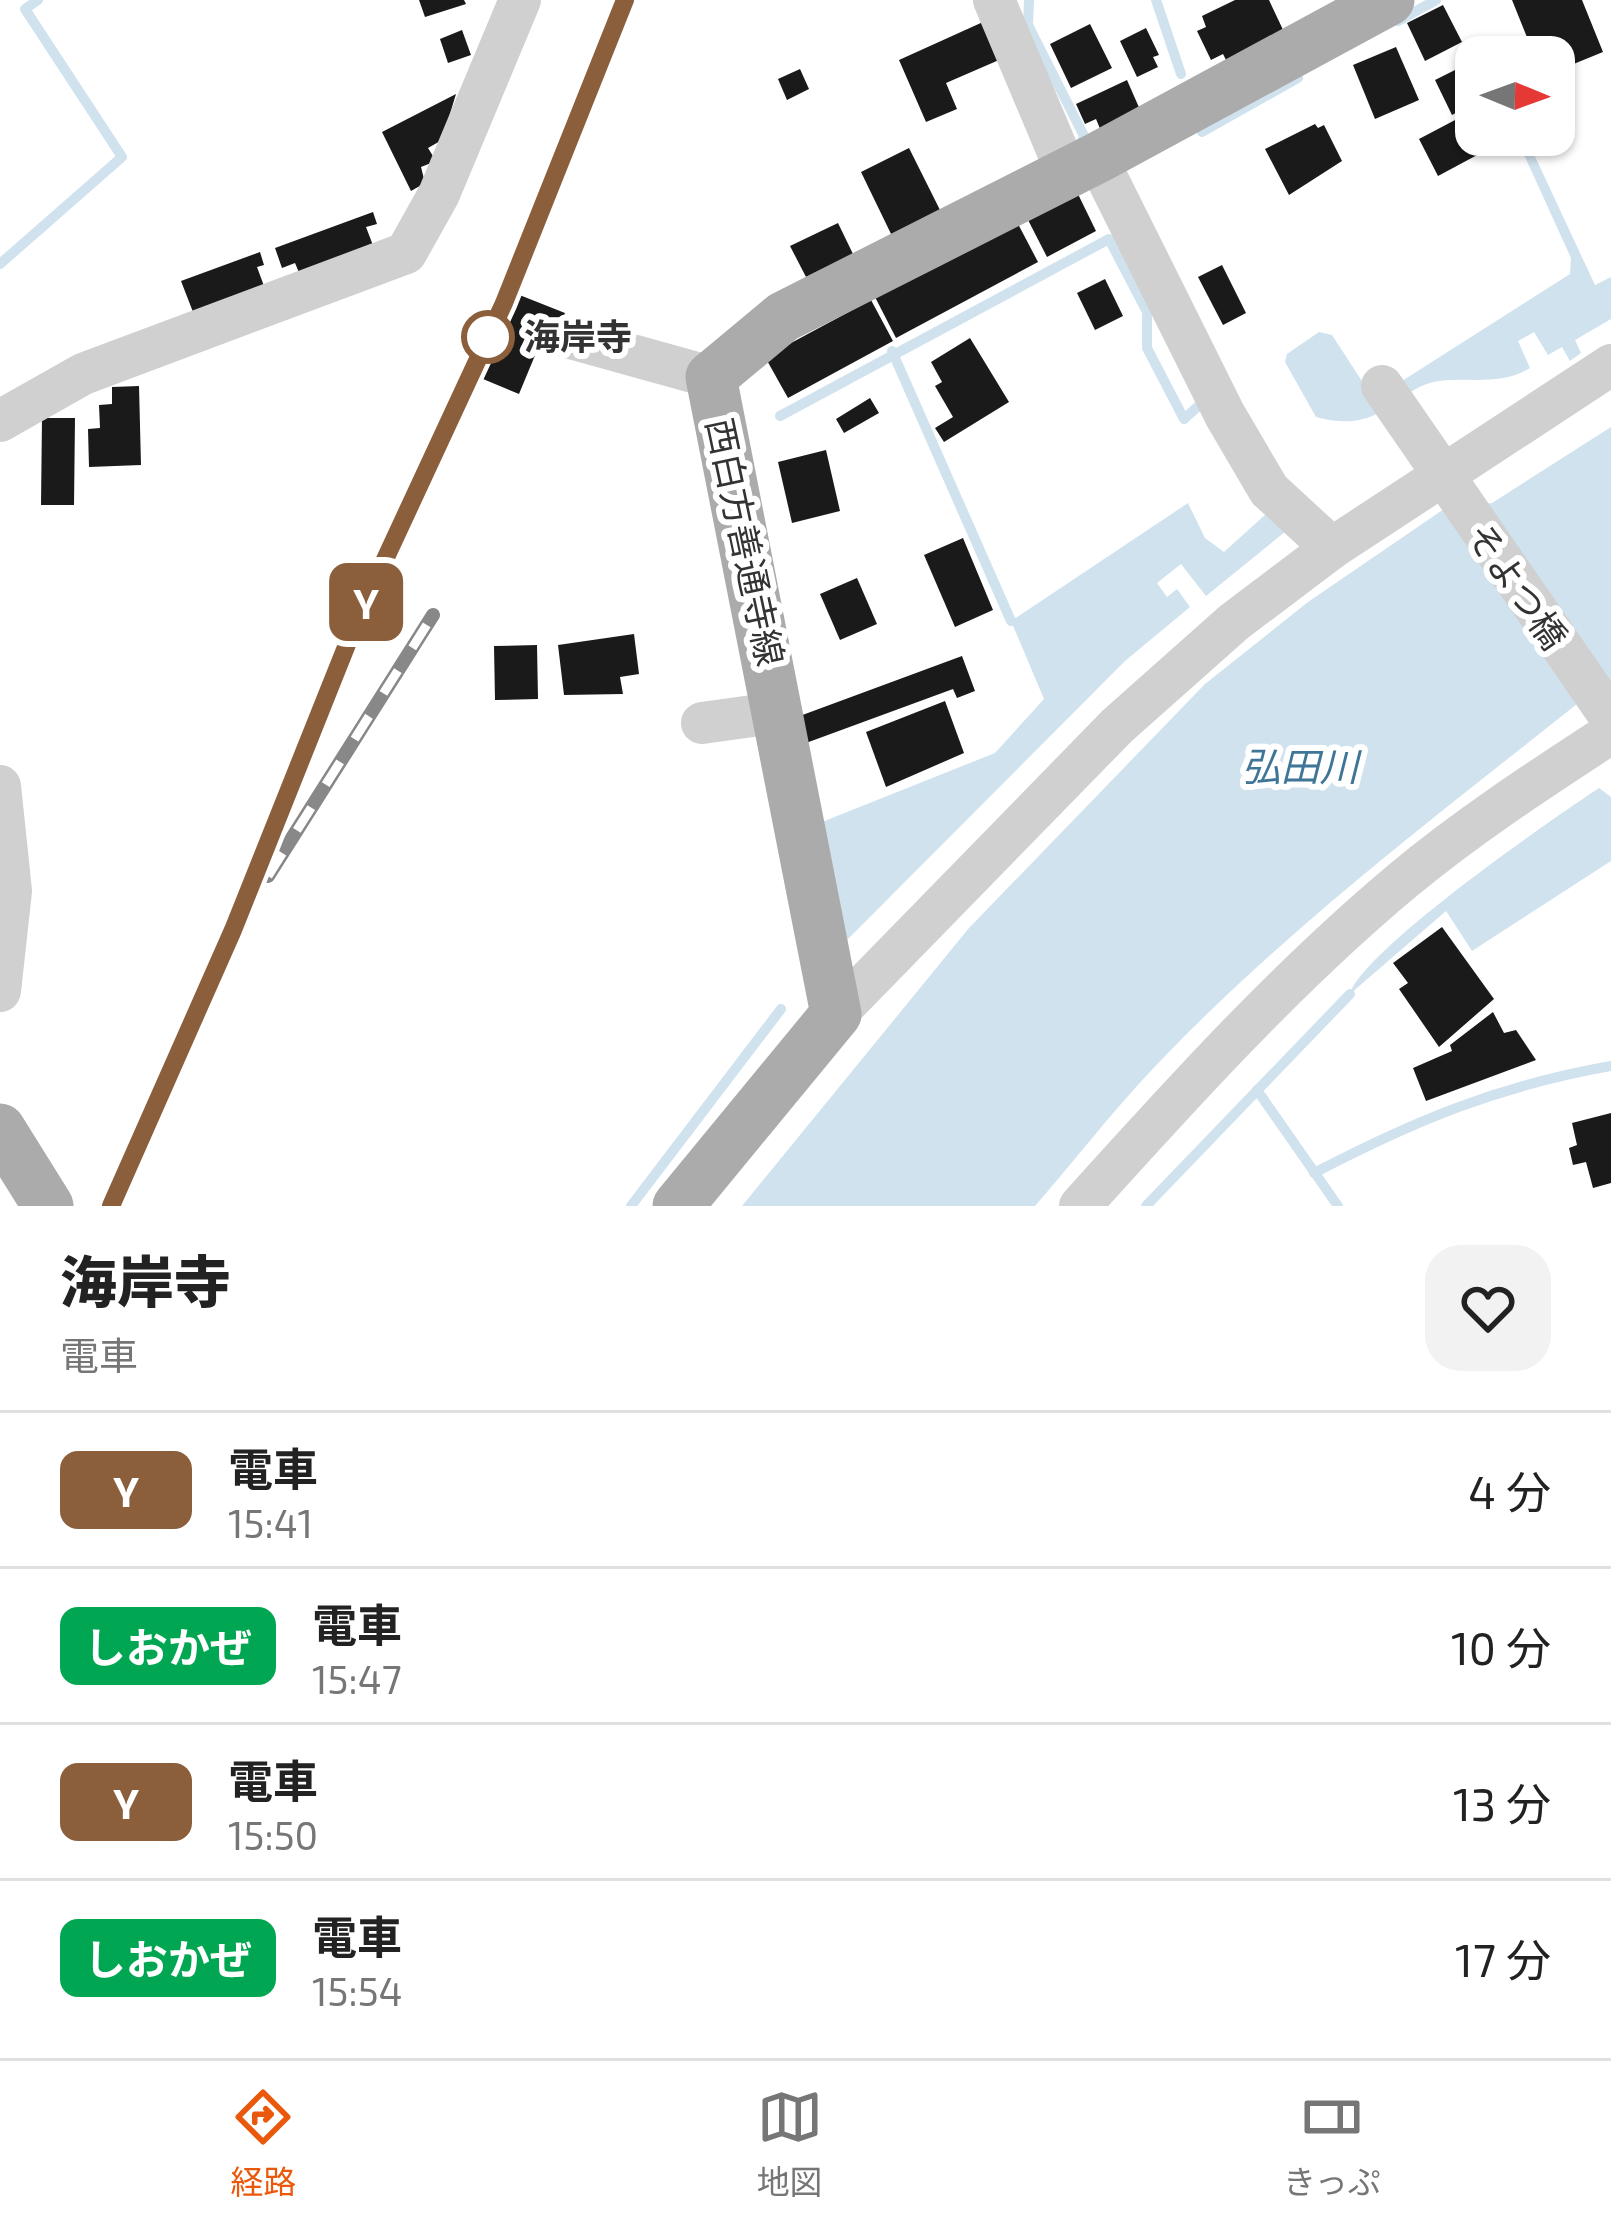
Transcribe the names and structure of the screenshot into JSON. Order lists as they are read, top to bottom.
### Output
{
  "streets": {
    "main road": ["西白方善通寺線"],
    "street": ["そよつ橋"]
  },
  "water": ["弘田川"],
  "places": ["海岸寺"],
  "north": "right",
  "page": {
    "on_map": "Y",
    "heading": ["海岸寺", "電車"],
    "list": [
      {
        "mark": "Y",
        "name": "電車",
        "note": "15:41",
        "value": "4 分"
      },
      {
        "mark": "しおかぜ",
        "name": "電車",
        "note": "15:47",
        "value": "10 分"
      },
      {
        "mark": "Y",
        "name": "電車",
        "note": "15:50",
        "value": "13 分"
      },
      {
        "mark": "しおかぜ",
        "name": "電車",
        "note": "15:54",
        "value": "17 分"
      }
    ],
    "tabs": ["経路", "地図", "きっぷ"]
  }
}
